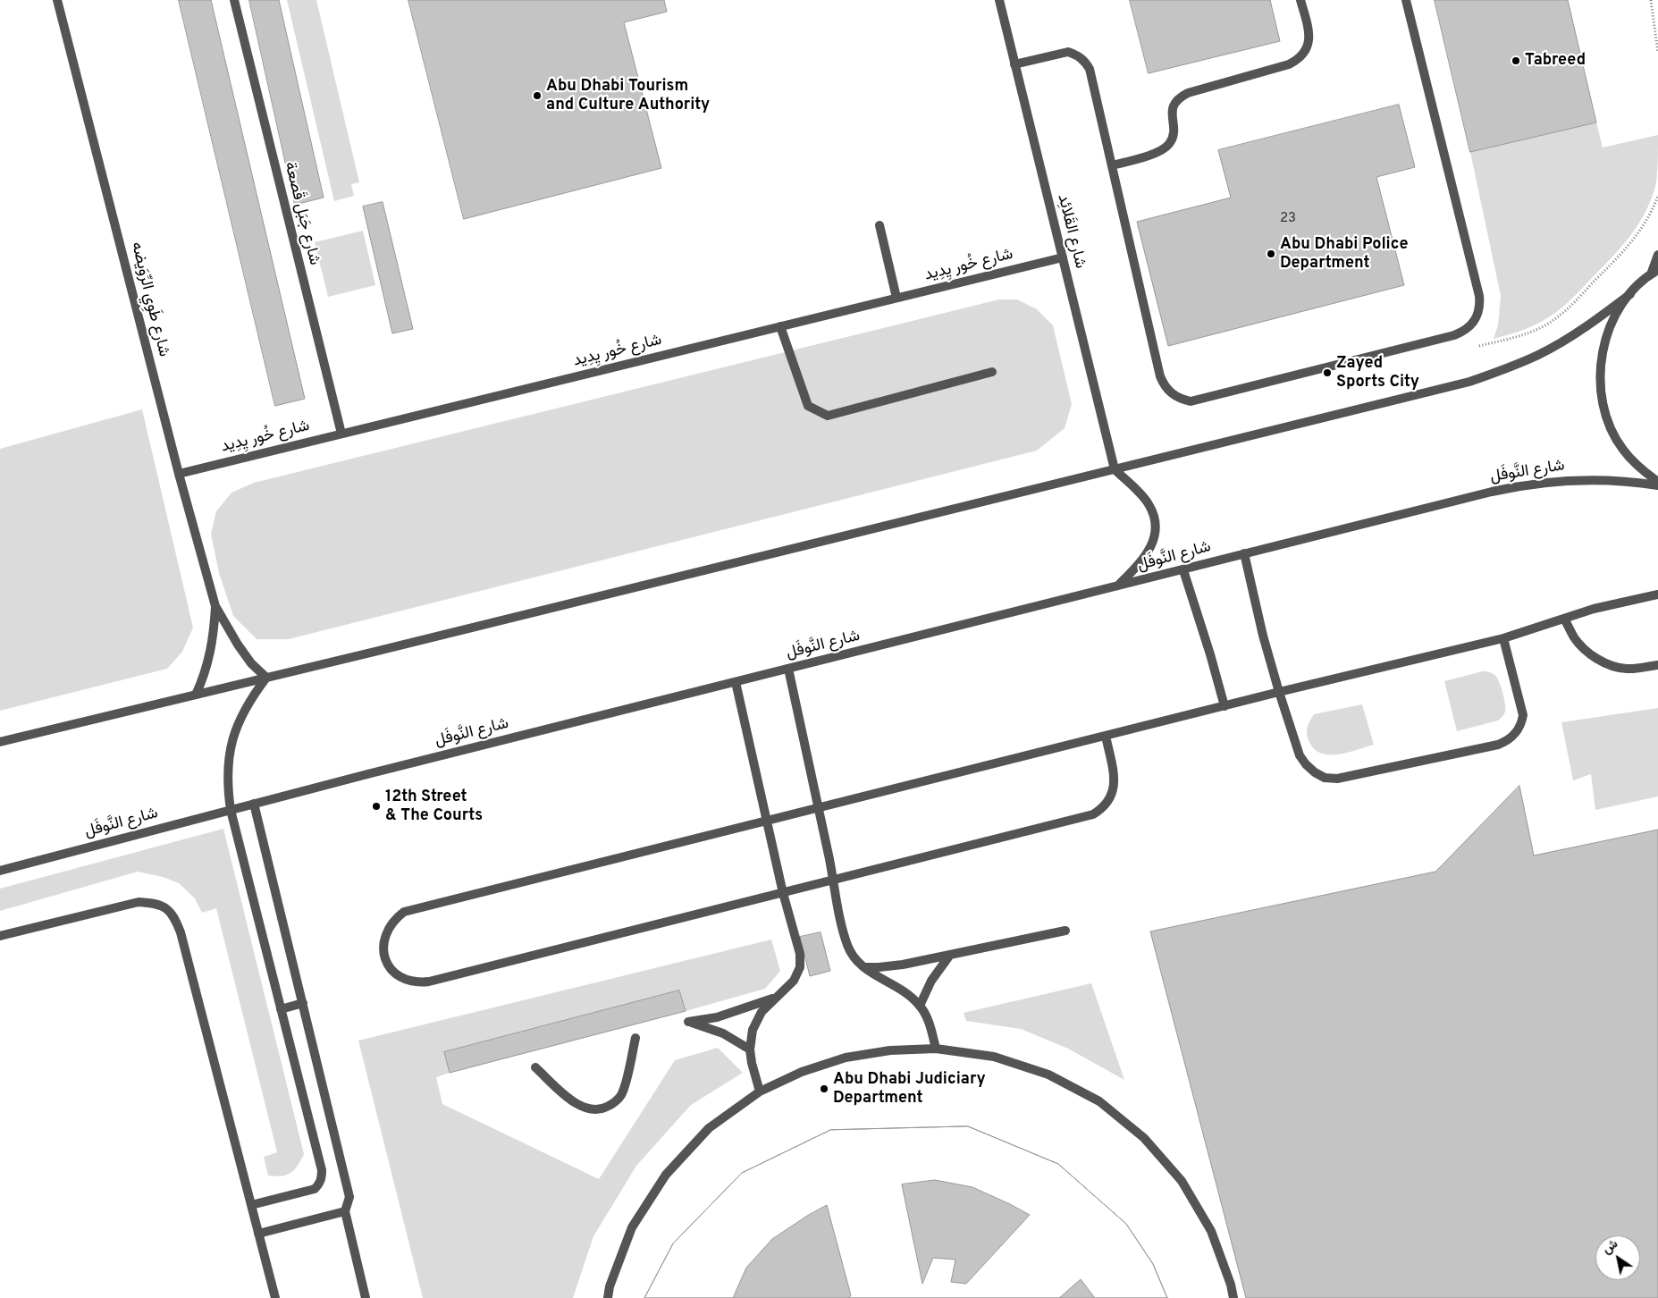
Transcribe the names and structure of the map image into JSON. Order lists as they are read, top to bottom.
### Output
{
  "streets": {
    "street": [
      "شارع جَبَل قَصعة",
      "شارع القَلائِد",
      "شارع خُور يِدِيد",
      "شارع طَوِي الرِّوَيضه",
      "شارع النَّوفَل"
    ]
  },
  "crossings": [
    ["شارع جَبَل قَصعة", "شارع خُور يِدِيد"],
    ["شارع القَلائِد", "شارع خُور يِدِيد"],
    ["شارع خُور يِدِيد", "شارع طَوِي الرِّوَيضه"]
  ],
  "places": [
    "Tabreed",
    "Abu Dhabi Tourism and Culture Authority",
    "Abu Dhabi Police Department",
    "Zayed Sports City",
    "12th Street & The Courts",
    "Abu Dhabi Judiciary Department"
  ],
  "house_numbers": ["23"],
  "north": "top left"
}
